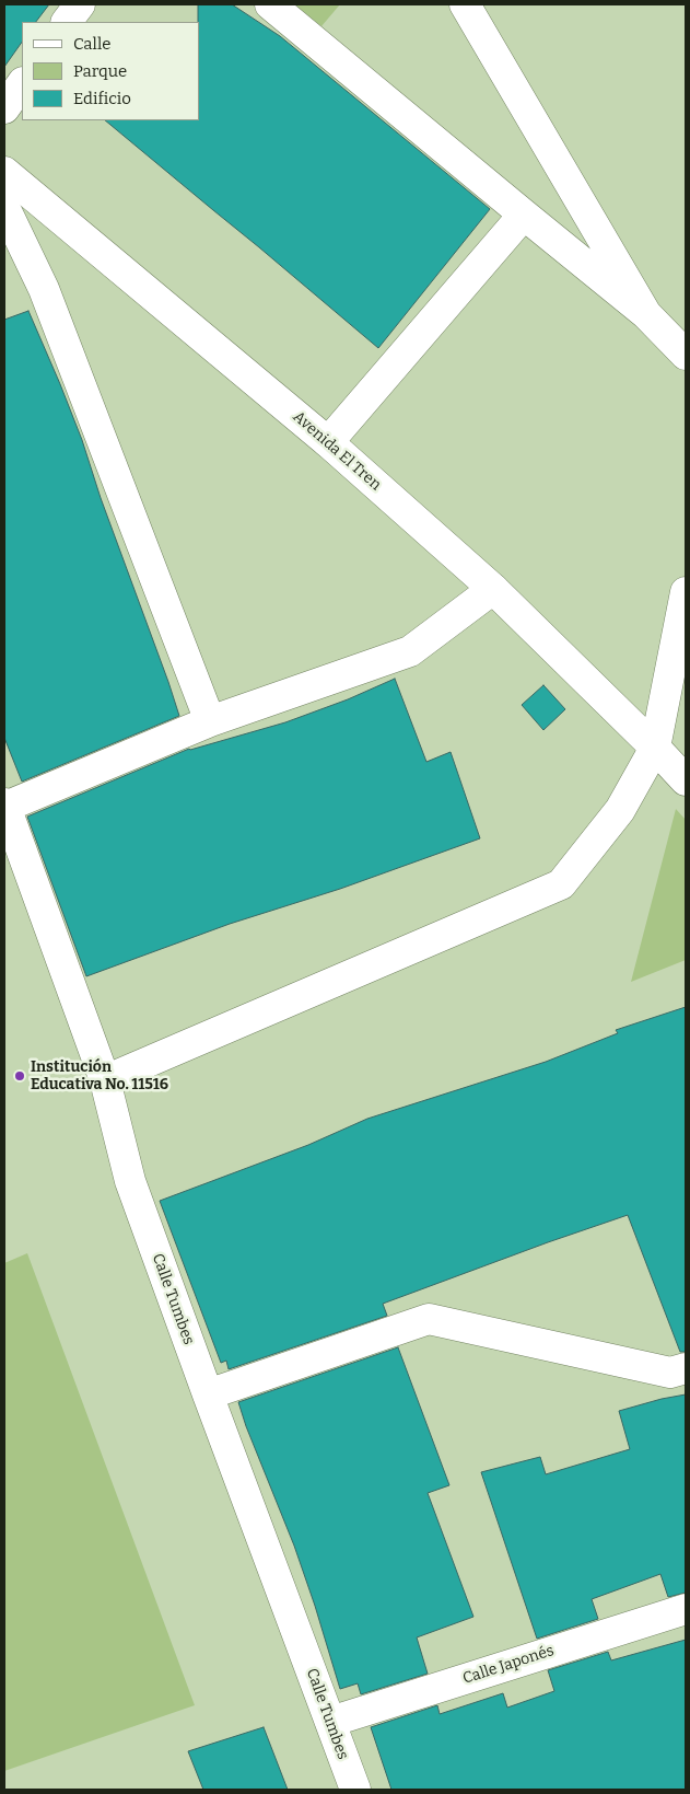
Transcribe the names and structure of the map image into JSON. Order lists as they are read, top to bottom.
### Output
{
  "streets": {
    "street": ["Avenida El Tren", "Calle Tumbes", "Calle Japonés"]
  },
  "crossings": [
    ["Calle Tumbes", "Calle Japonés"]
  ],
  "places": ["Institución Educativa No. 11516"],
  "legend": ["Calle", "Parque", "Edificio"]
}
